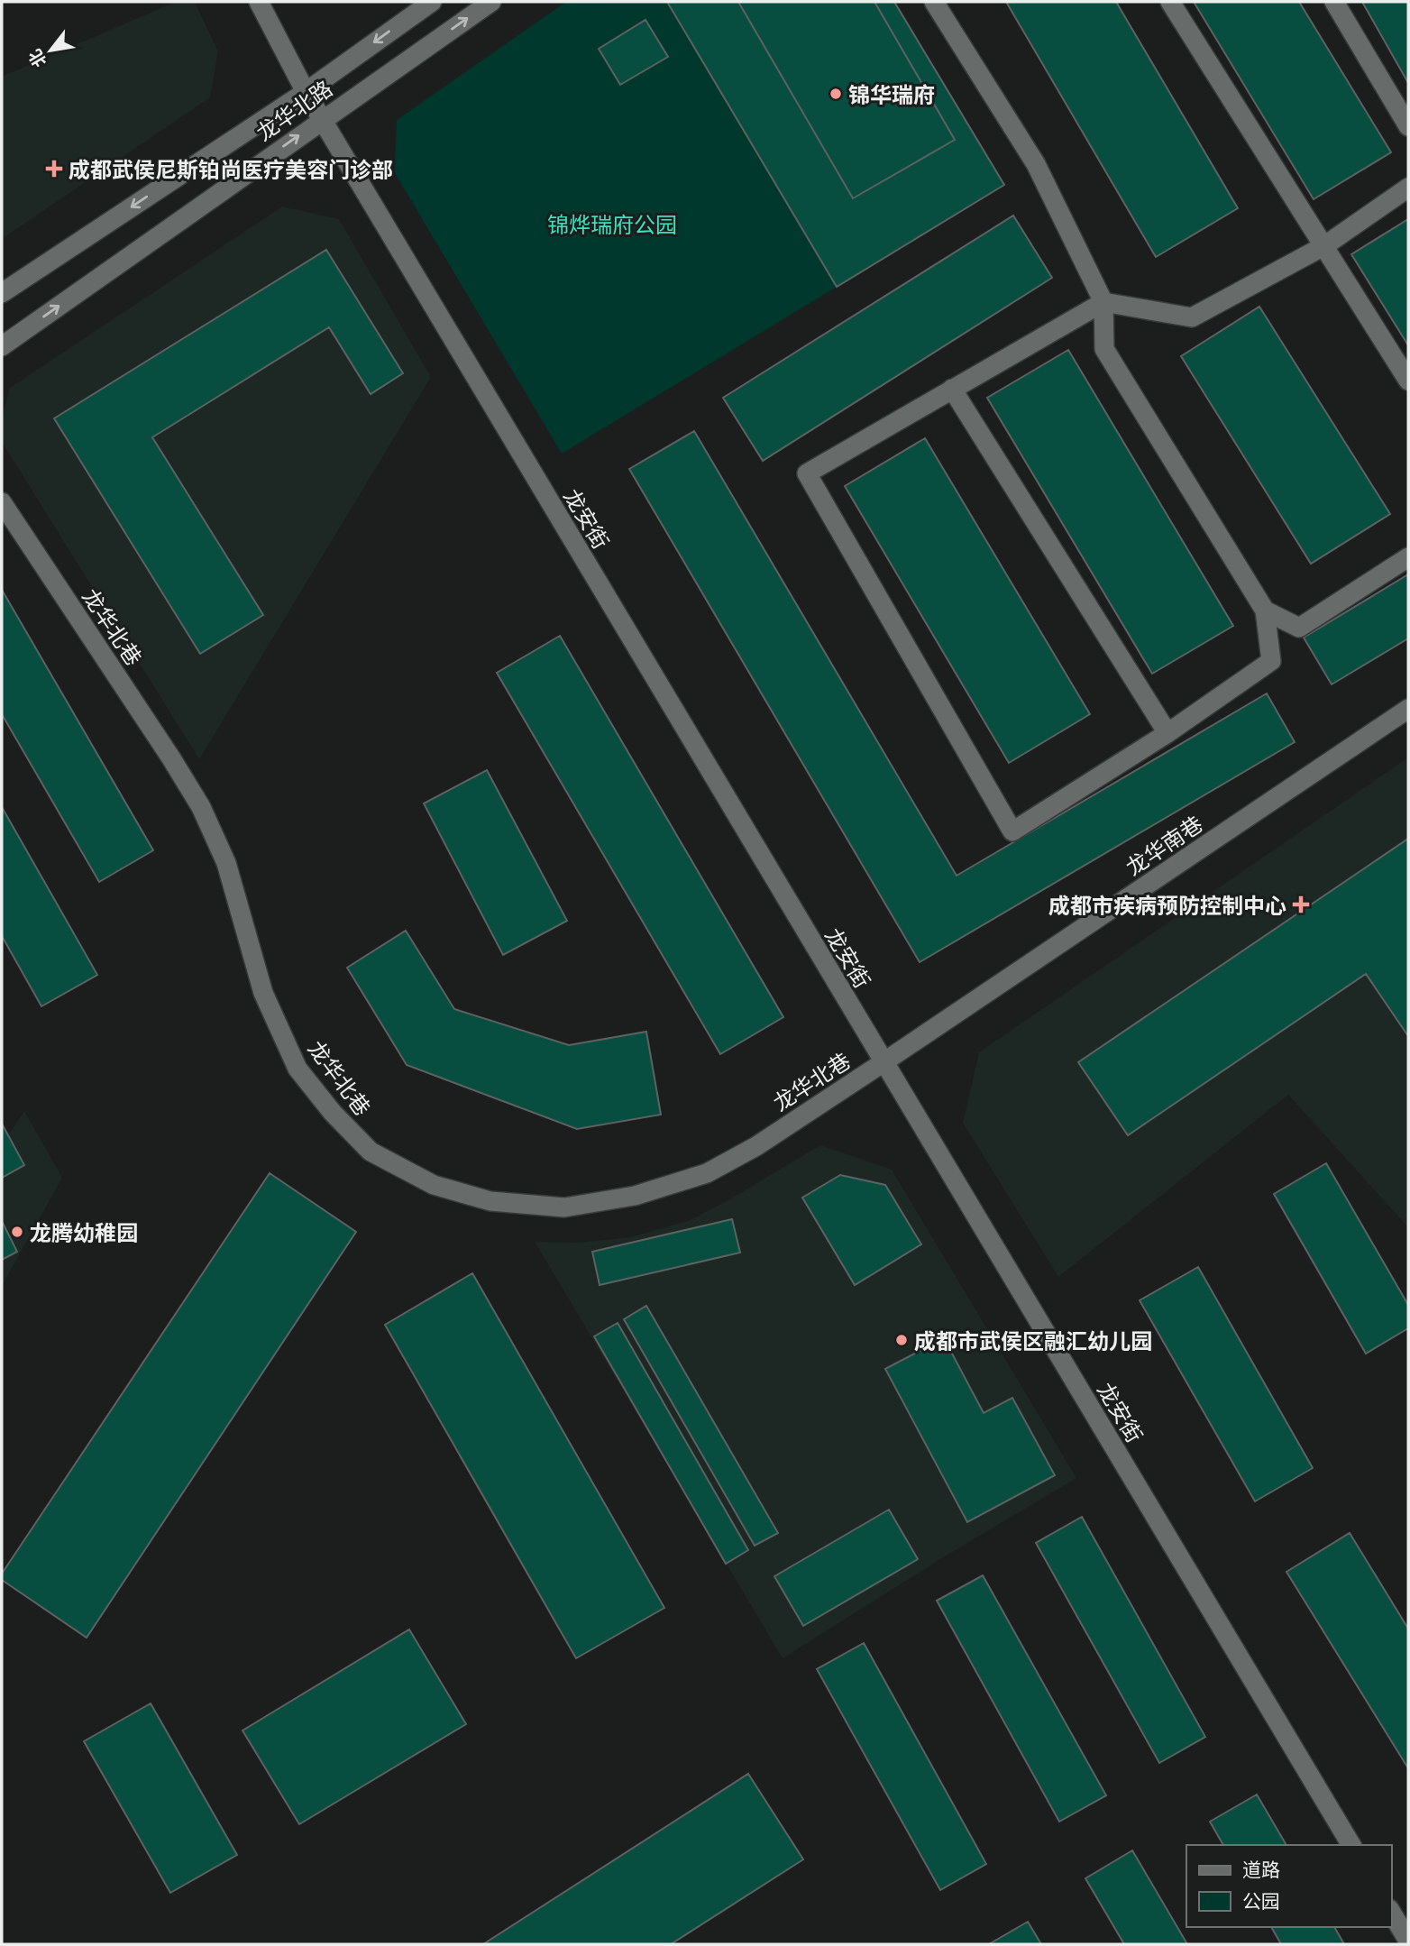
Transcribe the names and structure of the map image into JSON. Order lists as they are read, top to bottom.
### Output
{
  "streets": {
    "street": [
      "龙华北路",
      "龙安街",
      "龙华北巷",
      "龙华南巷"
    ]
  },
  "crossings": [
    ["龙华北路", "龙安街"],
    ["龙安街", "龙华北巷"],
    ["龙安街", "龙华南巷"],
    ["龙华北巷", "龙华南巷"]
  ],
  "parks": ["锦烨瑞府公园"],
  "places": {
    "other": ["锦华瑞府", "龙腾幼稚园", "成都市武侯区融汇幼儿园"],
    "health": ["成都武侯尼斯铂尚医疗美容门诊部", "成都市疾病预防控制中心"]
  },
  "legend": ["道路", "公园"],
  "north": "bottom left"
}
